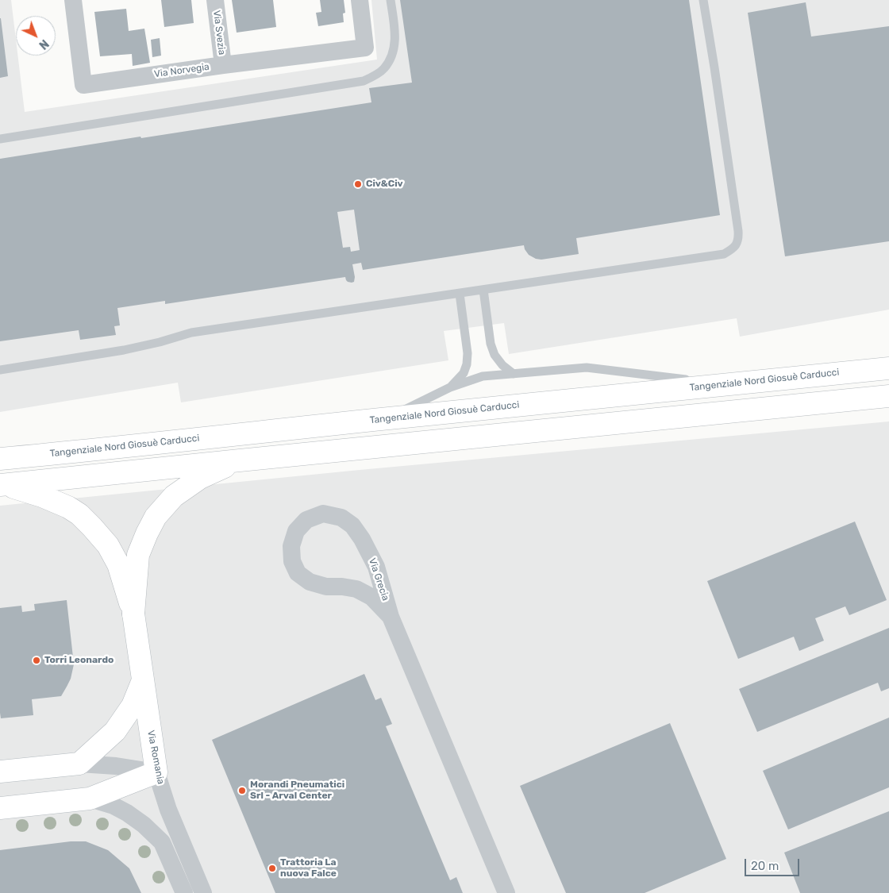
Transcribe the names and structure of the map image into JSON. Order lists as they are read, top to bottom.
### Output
{
  "streets": {
    "main road": ["Tangenziale Nord Giosuè Carducci", "Via Romania"],
    "street": ["Via Svezia", "Via Norvegia", "Via Grecia"]
  },
  "crossings": [
    ["Via Svezia", "Via Norvegia"]
  ],
  "places": [
    "Civ&Civ",
    "Torri Leonardo",
    "Morandi Pneumatici Srl - Arval Center",
    "Trattoria La nuova Falce"
  ],
  "scale_bar": "20 m",
  "north": "bottom right"
}
